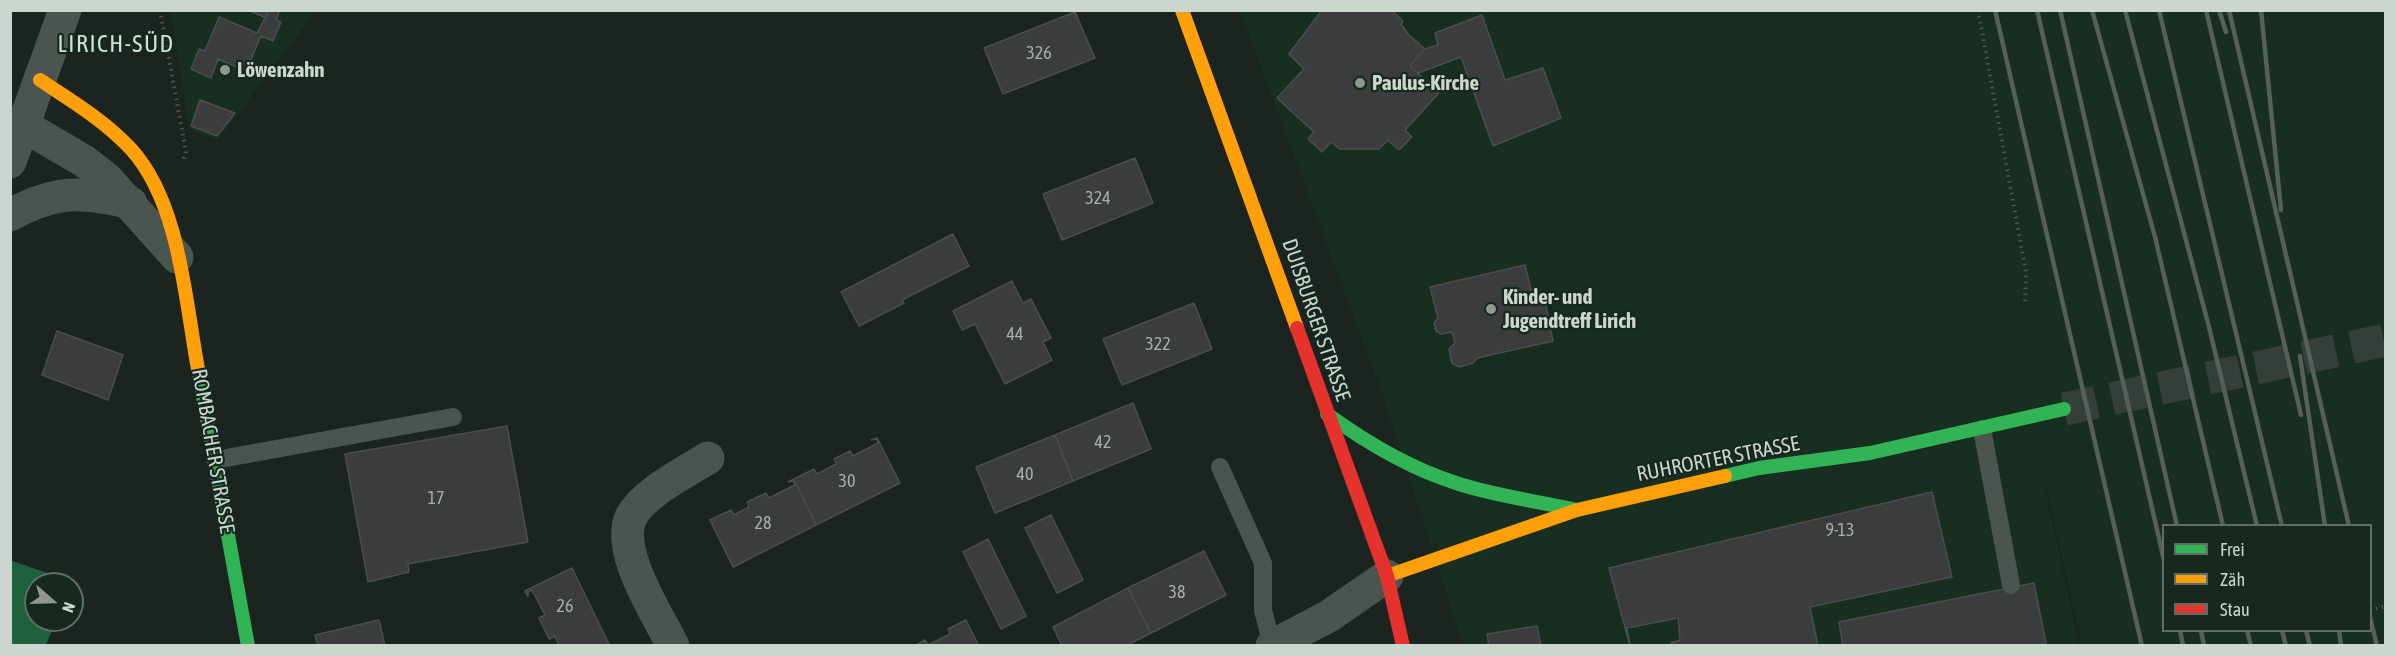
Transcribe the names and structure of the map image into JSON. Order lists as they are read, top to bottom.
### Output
{
  "streets": {
    "main road": ["DUISBURGER STRASSE", "ROMBACHER STRASSE", "RUHRORTER STRASSE"]
  },
  "crossings": [
    ["DUISBURGER STRASSE", "RUHRORTER STRASSE"]
  ],
  "districts": ["LIRICH-SÜD"],
  "places": ["Löwenzahn", "Paulus-Kirche", "Kinder- und Jugendtreff Lirich"],
  "house_numbers": [
    "326",
    "324",
    "44",
    "322",
    "42",
    "40",
    "30",
    "17",
    "28",
    "9-13",
    "38",
    "26"
  ],
  "legend": ["Frei", "Zäh", "Stau"],
  "north": "right"
}
